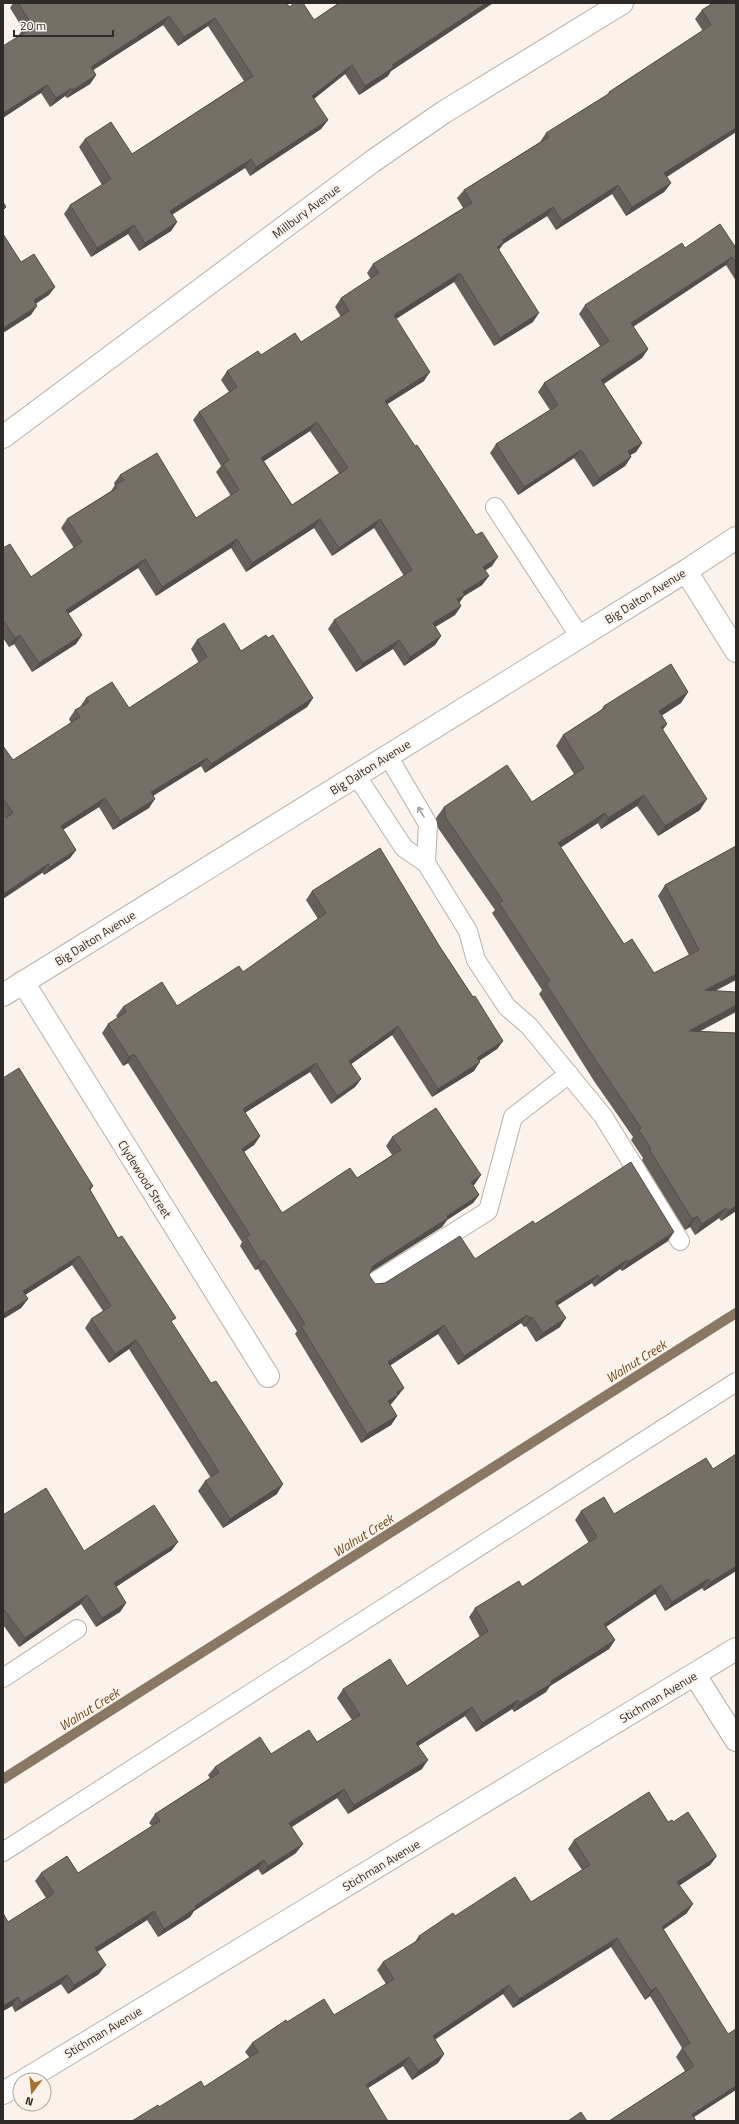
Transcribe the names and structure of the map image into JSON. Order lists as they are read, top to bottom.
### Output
{
  "streets": {
    "street": [
      "Millbury Avenue",
      "Big Dalton Avenue",
      "Clydewood Street",
      "Stichman Avenue"
    ]
  },
  "crossings": [
    ["Big Dalton Avenue", "Clydewood Street"]
  ],
  "water": ["Walnut Creek"],
  "scale_bar": "20 m",
  "north": "bottom"
}
